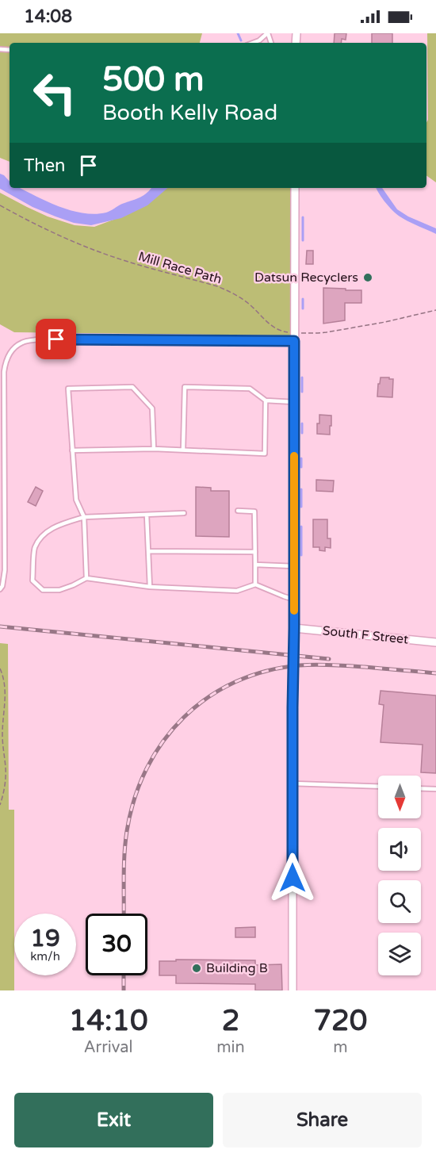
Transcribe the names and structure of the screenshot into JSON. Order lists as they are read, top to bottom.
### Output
{
  "streets": {
    "street": ["South F Street"],
    "path": ["Mill Race Path"]
  },
  "places": ["Datsun Recyclers", "Building B"],
  "north": "bottom",
  "page": {
    "status": "14:08",
    "turn": ["500 m", "Booth Kelly Road"],
    "then": "Then",
    "speed": "19 km/h",
    "limit": "30",
    "eta": [
      "14:10",
      "Arrival",
      "2",
      "min",
      "720",
      "m"
    ],
    "buttons": ["Exit", "Share"]
  }
}
